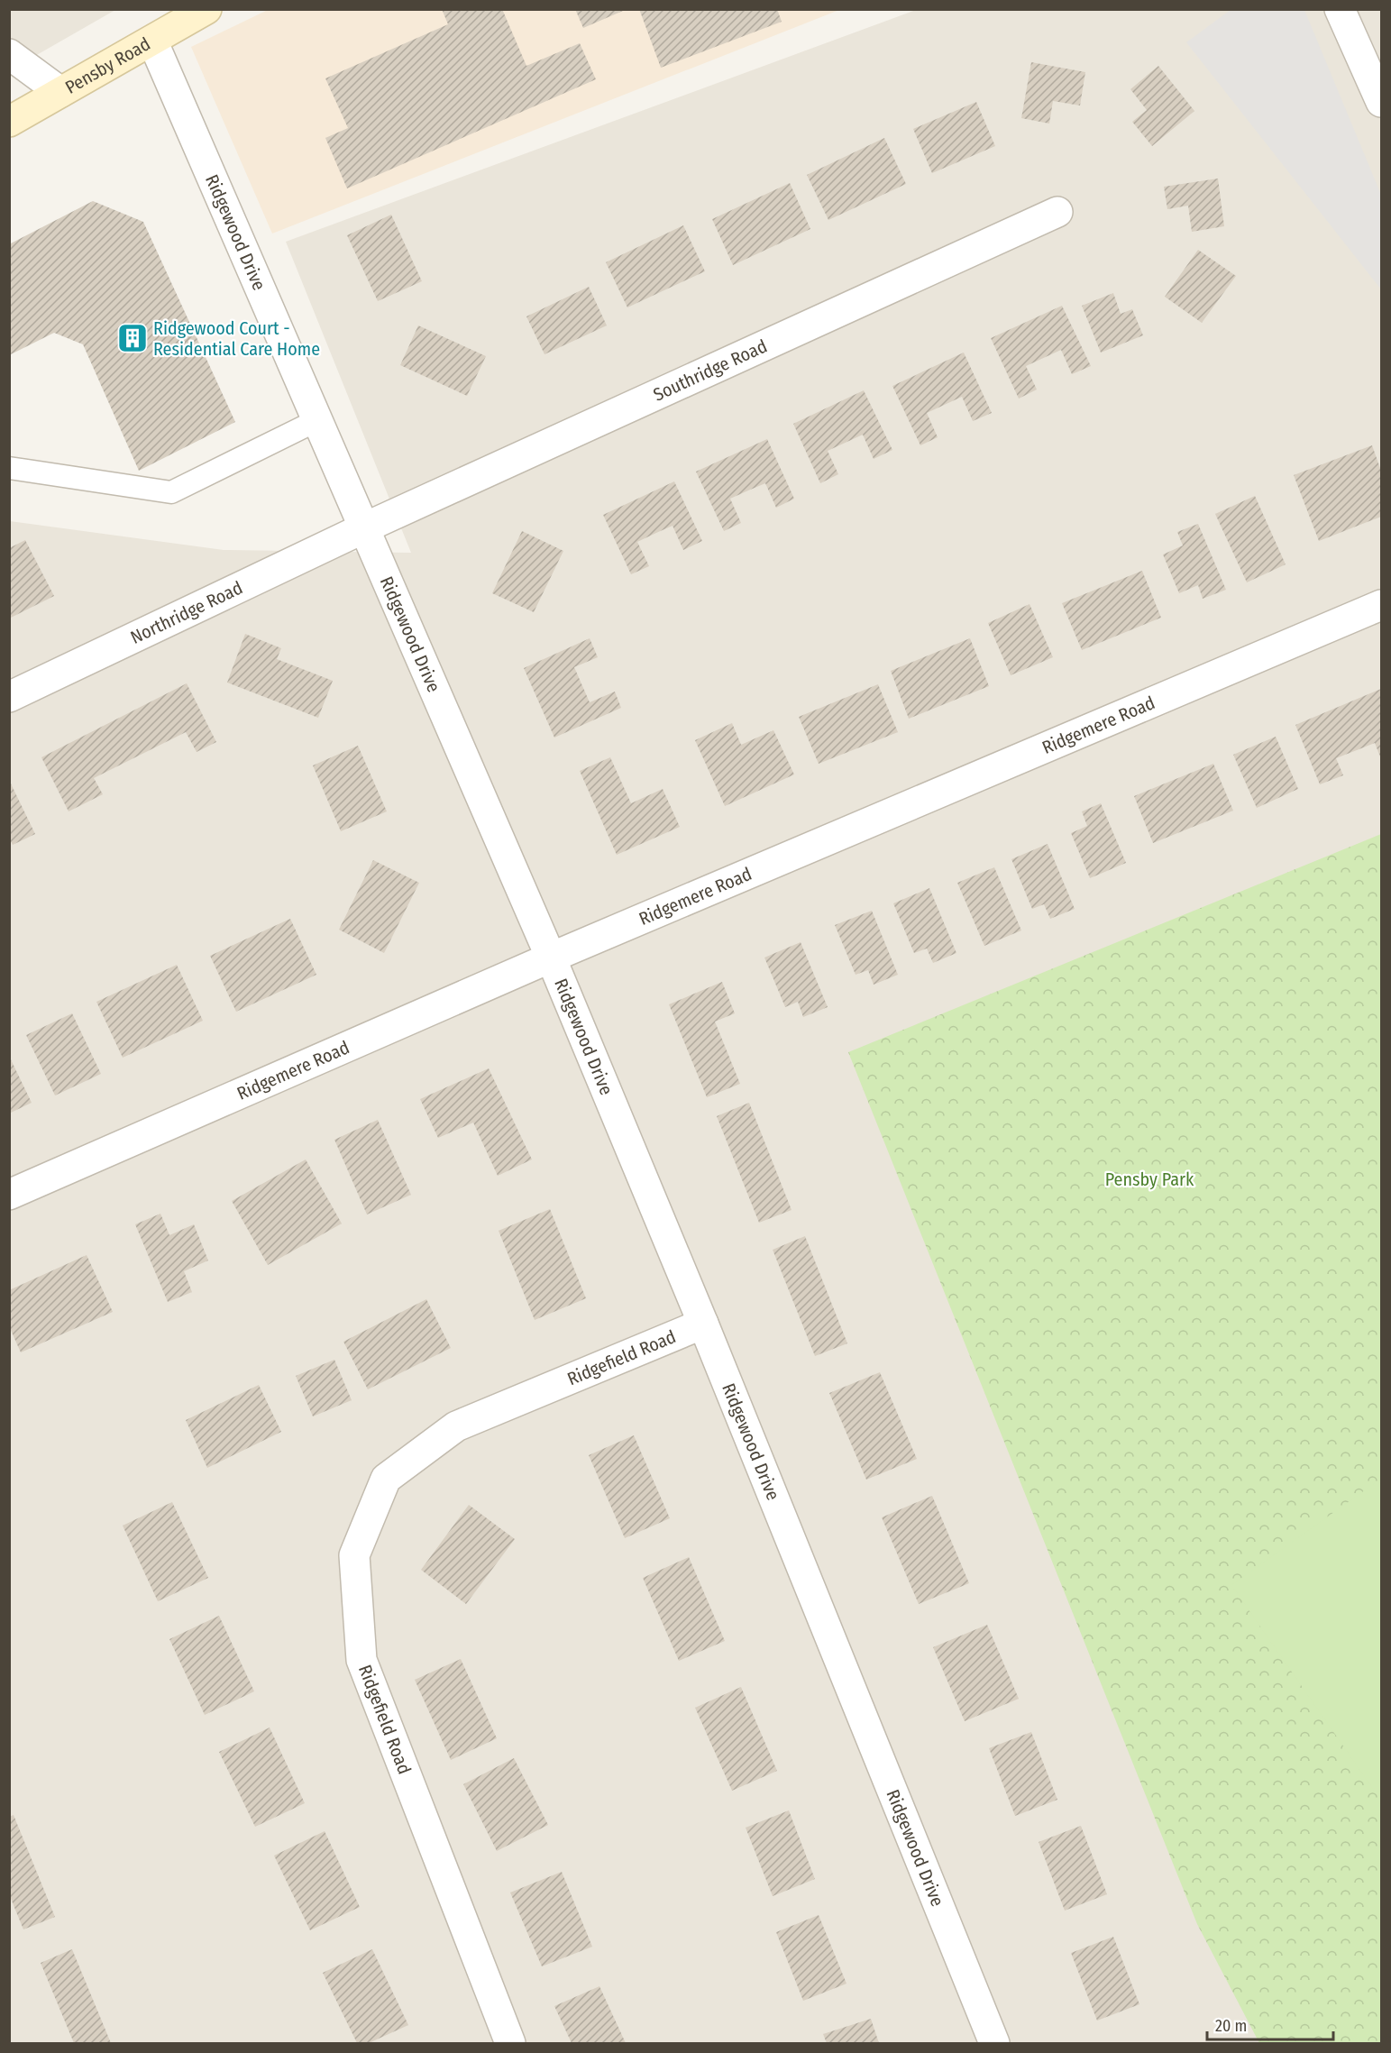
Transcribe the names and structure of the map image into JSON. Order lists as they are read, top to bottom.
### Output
{
  "streets": {
    "main road": ["Pensby Road"],
    "street": [
      "Ridgewood Drive",
      "Southridge Road",
      "Northridge Road",
      "Ridgemere Road",
      "Ridgefield Road"
    ]
  },
  "crossings": [
    ["Pensby Road", "Ridgewood Drive"],
    ["Ridgewood Drive", "Southridge Road"],
    ["Ridgewood Drive", "Northridge Road"],
    ["Ridgewood Drive", "Ridgemere Road"],
    ["Ridgewood Drive", "Ridgefield Road"],
    ["Southridge Road", "Northridge Road"]
  ],
  "parks": ["Pensby Park"],
  "places": {
    "building": ["Ridgewood Court - Residential Care Home"]
  },
  "scale_bar": "20 m"
}
